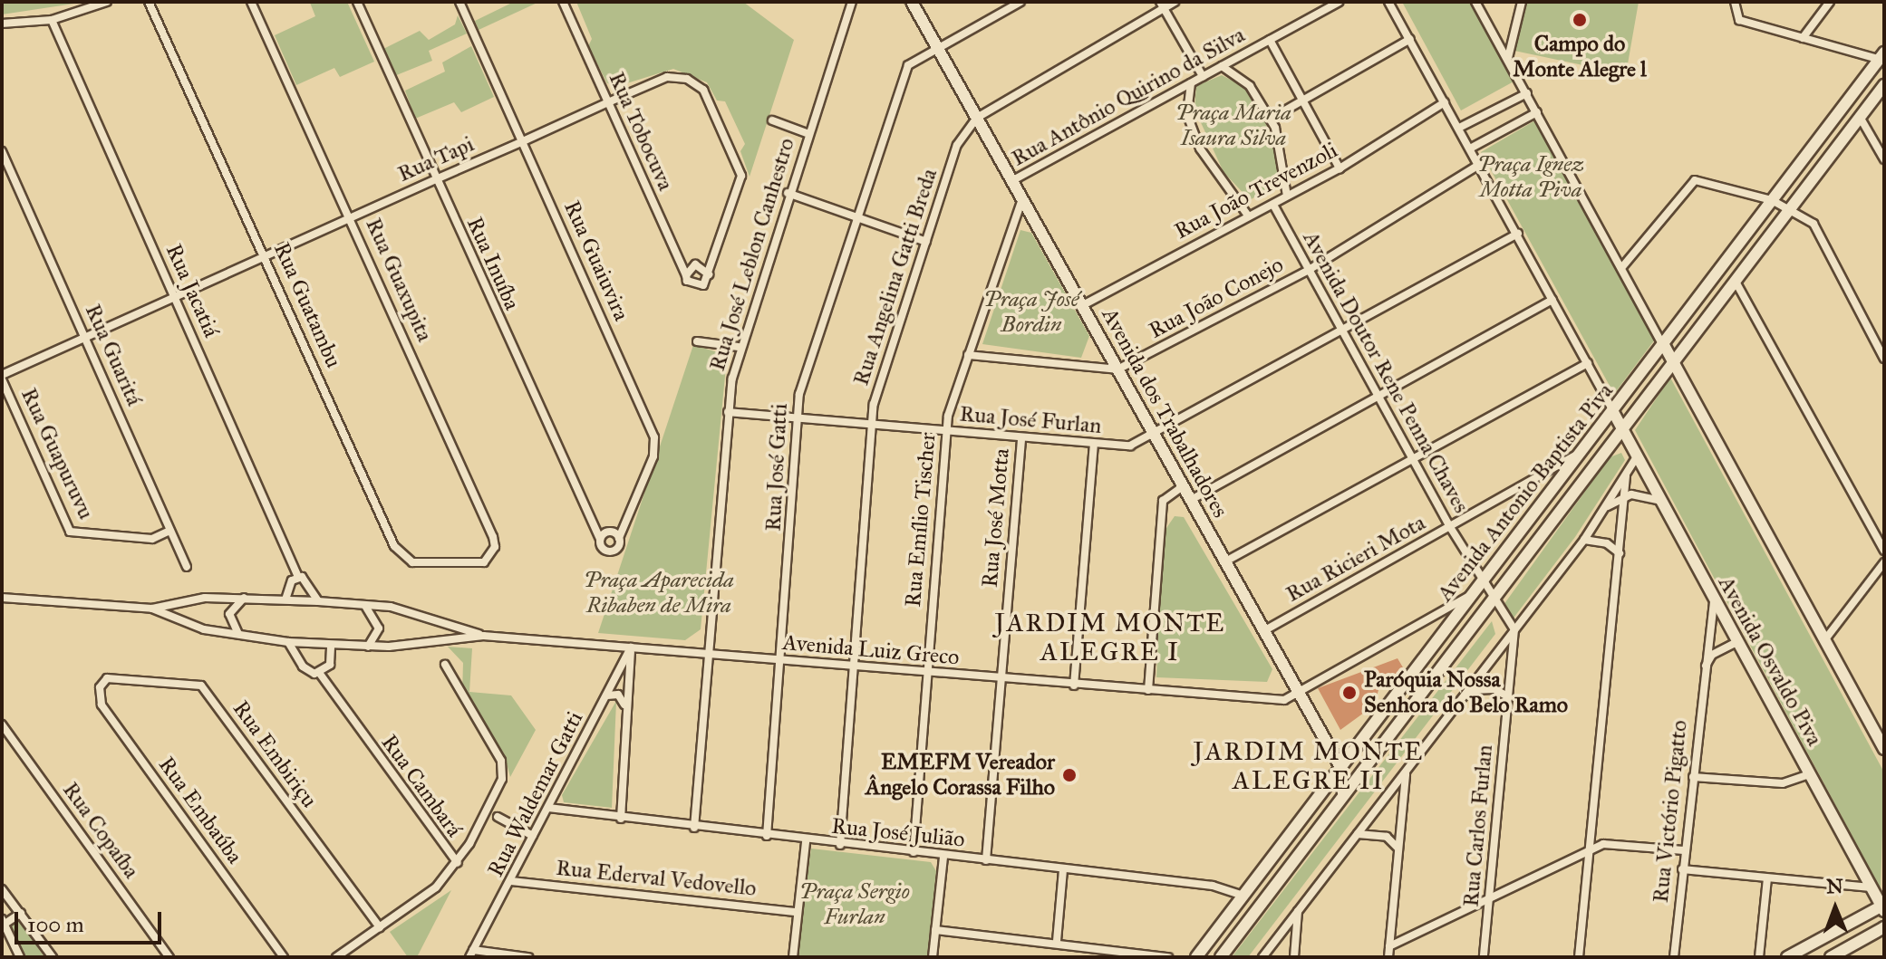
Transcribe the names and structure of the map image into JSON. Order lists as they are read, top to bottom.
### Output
{
  "streets": {
    "main road": ["Avenida dos Trabalhadores", "Avenida Antonio Baptista Piva", "Avenida Osvaldo Piva"],
    "street": [
      "Rua Antônio Quirino da Silva",
      "Rua Tobocuva",
      "Rua Tapi",
      "Rua João Trevenzoli",
      "Rua José Leblon Canhestro",
      "Rua Guaiuvira",
      "Rua Inuíba",
      "Rua Angelina Gatti Breda",
      "Rua Guaxupita",
      "Rua Jacatiá",
      "Rua João Conejo",
      "Rua Guatambu",
      "Rua Guaritá",
      "Avenida Doutor Rene Penna Chaves",
      "Rua José Furlan",
      "Rua Guapuruvu",
      "Rua José Gatti",
      "Rua José Motta",
      "Rua Emílio Tischer",
      "Rua Ricieri Mota",
      "Avenida Luiz Greco",
      "Rua Embiriçu",
      "Rua Cambará",
      "Rua Waldemar Gatti",
      "Rua Embaúba",
      "Rua Victório Pigatto",
      "Rua Carlos Furlan",
      "Rua Copaíba",
      "Rua José Julião",
      "Rua Ederval Vedovello"
    ]
  },
  "crossings": [
    ["Rua Antônio Quirino da Silva", "Avenida dos Trabalhadores"],
    ["Rua Tobocuva", "Rua Tapi"],
    ["Rua Tapi", "Rua Guaiuvira"],
    ["Rua Tapi", "Rua Inuíba"],
    ["Rua Tapi", "Rua Guaxupita"],
    ["Rua Tapi", "Rua Jacatiá"],
    ["Rua Tapi", "Rua Guatambu"],
    ["Rua Tapi", "Rua Guaritá"],
    ["Rua Tapi", "Rua Guapuruvu"],
    ["Rua João Trevenzoli", "Avenida Doutor Rene Penna Chaves"],
    ["Rua João Trevenzoli", "Avenida dos Trabalhadores"],
    ["Rua José Leblon Canhestro", "Rua José Furlan"],
    ["Rua José Leblon Canhestro", "Avenida Luiz Greco"],
    ["Rua José Leblon Canhestro", "Rua José Julião"],
    ["Rua Angelina Gatti Breda", "Avenida dos Trabalhadores"],
    ["Rua Angelina Gatti Breda", "Rua José Furlan"],
    ["Rua Angelina Gatti Breda", "Avenida Luiz Greco"],
    ["Rua Angelina Gatti Breda", "Rua José Julião"],
    ["Rua Guaxupita", "Rua Guatambu"],
    ["Rua Jacatiá", "Avenida Luiz Greco"],
    ["Rua João Conejo", "Avenida Doutor Rene Penna Chaves"],
    ["Rua João Conejo", "Avenida dos Trabalhadores"],
    ["Rua Guaritá", "Rua Guapuruvu"],
    ["Avenida Doutor Rene Penna Chaves", "Rua José Furlan"],
    ["Avenida Doutor Rene Penna Chaves", "Avenida Antonio Baptista Piva"],
    ["Avenida Doutor Rene Penna Chaves", "Rua Ricieri Mota"],
    ["Avenida Doutor Rene Penna Chaves", "Rua Carlos Furlan"],
    ["Avenida dos Trabalhadores", "Rua José Furlan"],
    ["Avenida dos Trabalhadores", "Rua José Gatti"],
    ["Avenida dos Trabalhadores", "Avenida Antonio Baptista Piva"],
    ["Avenida dos Trabalhadores", "Rua Emílio Tischer"],
    ["Avenida dos Trabalhadores", "Rua Ricieri Mota"],
    ["Avenida dos Trabalhadores", "Avenida Luiz Greco"],
    ["Rua José Furlan", "Rua José Gatti"],
    ["Rua José Furlan", "Rua José Motta"],
    ["Rua José Furlan", "Rua Emílio Tischer"],
    ["Rua José Gatti", "Avenida Luiz Greco"],
    ["Rua José Gatti", "Rua José Julião"],
    ["Avenida Antonio Baptista Piva", "Rua Ricieri Mota"],
    ["Avenida Antonio Baptista Piva", "Avenida Luiz Greco"],
    ["Avenida Antonio Baptista Piva", "Avenida Osvaldo Piva"],
    ["Avenida Antonio Baptista Piva", "Rua José Julião"],
    ["Rua José Motta", "Avenida Luiz Greco"],
    ["Rua José Motta", "Rua José Julião"],
    ["Rua Emílio Tischer", "Avenida Luiz Greco"],
    ["Rua Emílio Tischer", "Rua José Julião"],
    ["Avenida Luiz Greco", "Rua Cambará"],
    ["Avenida Luiz Greco", "Rua Waldemar Gatti"],
    ["Avenida Osvaldo Piva", "Rua Victório Pigatto"],
    ["Rua Embiriçu", "Rua Cambará"],
    ["Rua Embiriçu", "Rua Embaúba"],
    ["Rua Waldemar Gatti", "Rua José Julião"],
    ["Rua Waldemar Gatti", "Rua Ederval Vedovello"]
  ],
  "districts": ["JARDIM MONTE ALEGRE I", "JARDIM MONTE ALEGRE II"],
  "parks": [
    "Praça Maria Isaura Silva",
    "Praça Ignez Motta Piva",
    "Praça José Bordin",
    "Praça Aparecida Ribaben de Mira",
    "Praça Sergio Furlan"
  ],
  "places": ["Campo do Monte Alegre l", "Paróquia Nossa Senhora do Belo Ramo", "EMEFM Vereador Ângelo Corassa Filho"],
  "scale_bar": "100 m",
  "north": "top"
}
